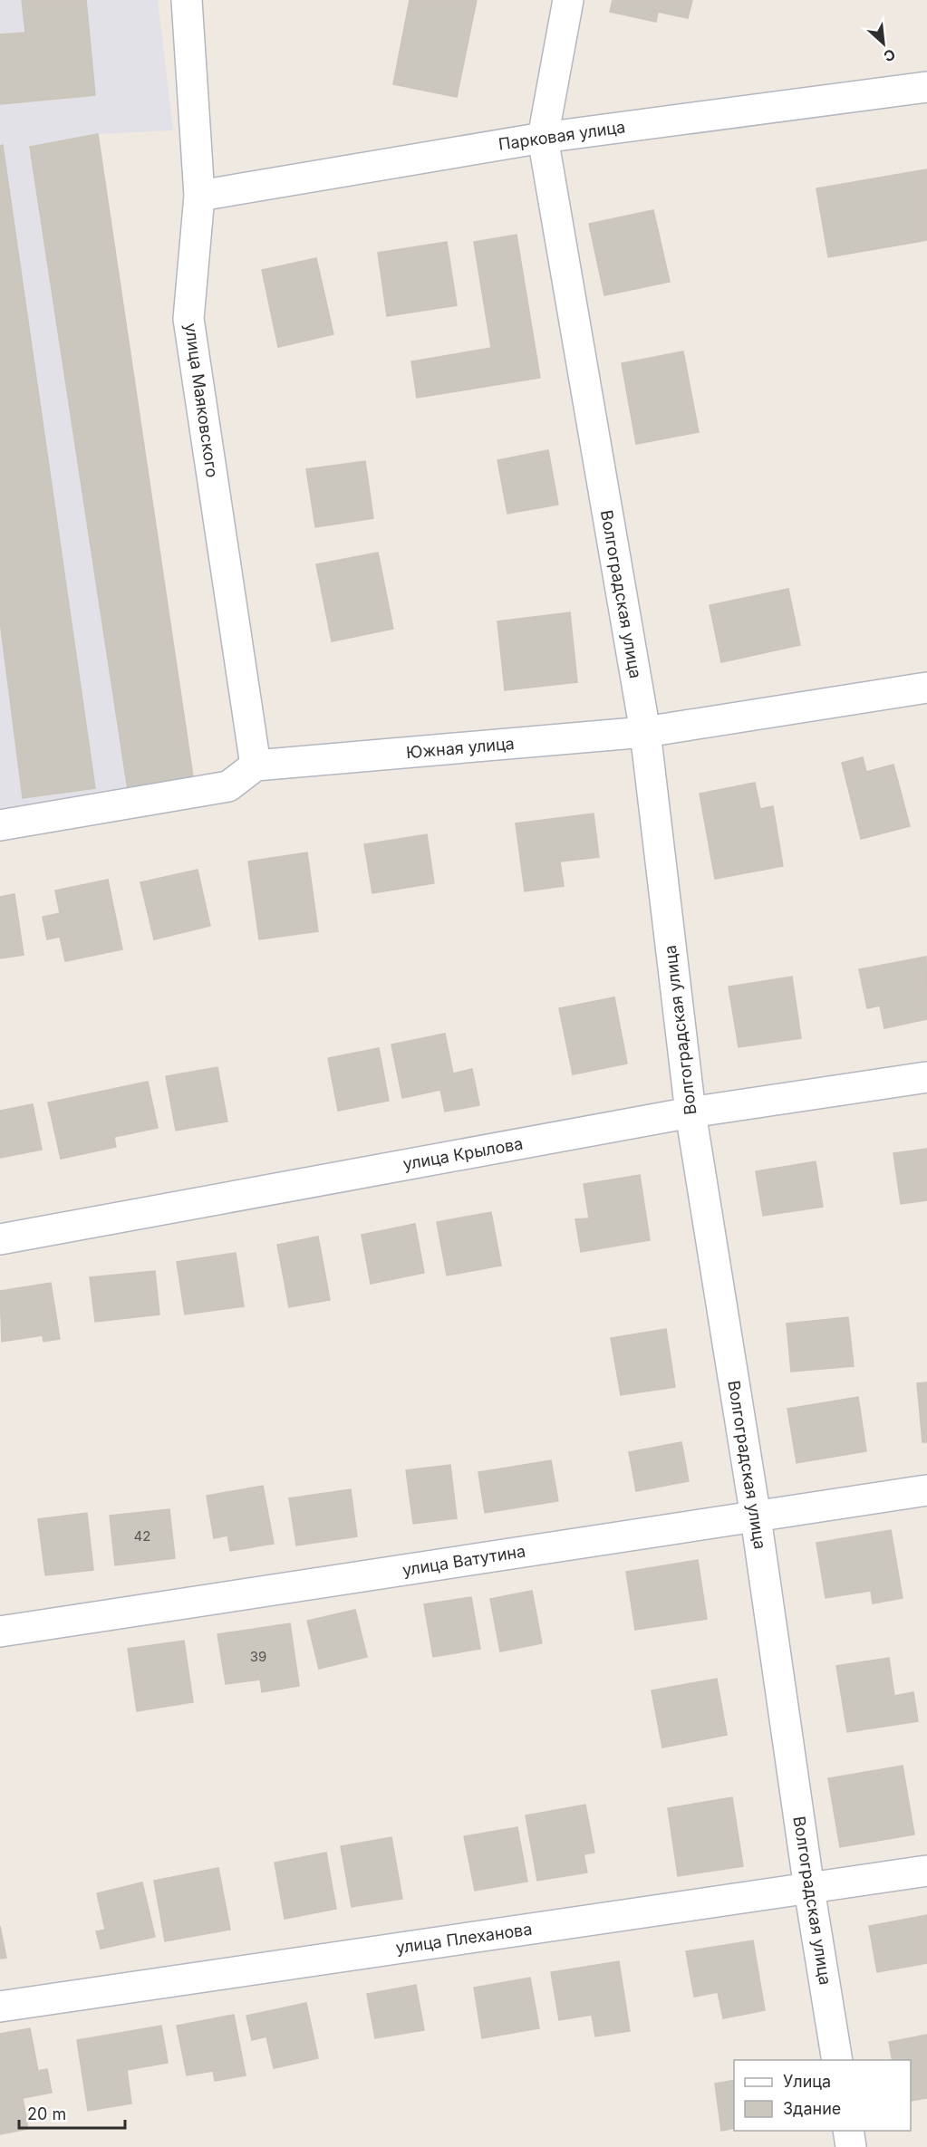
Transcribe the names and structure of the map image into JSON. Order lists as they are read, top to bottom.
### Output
{
  "streets": {
    "street": [
      "Парковая улица",
      "улица Маяковского",
      "Волгоградская улица",
      "Южная улица",
      "улица Крылова",
      "улица Ватутина",
      "улица Плеханова"
    ]
  },
  "crossings": [
    ["Парковая улица", "улица Маяковского"],
    ["Парковая улица", "Волгоградская улица"],
    ["улица Маяковского", "Южная улица"],
    ["Волгоградская улица", "Южная улица"],
    ["Волгоградская улица", "улица Крылова"],
    ["Волгоградская улица", "улица Ватутина"],
    ["Волгоградская улица", "улица Плеханова"]
  ],
  "house_numbers": ["42", "39"],
  "legend": ["Улица", "Здание"],
  "scale_bar": "20 m",
  "north": "bottom right"
}
